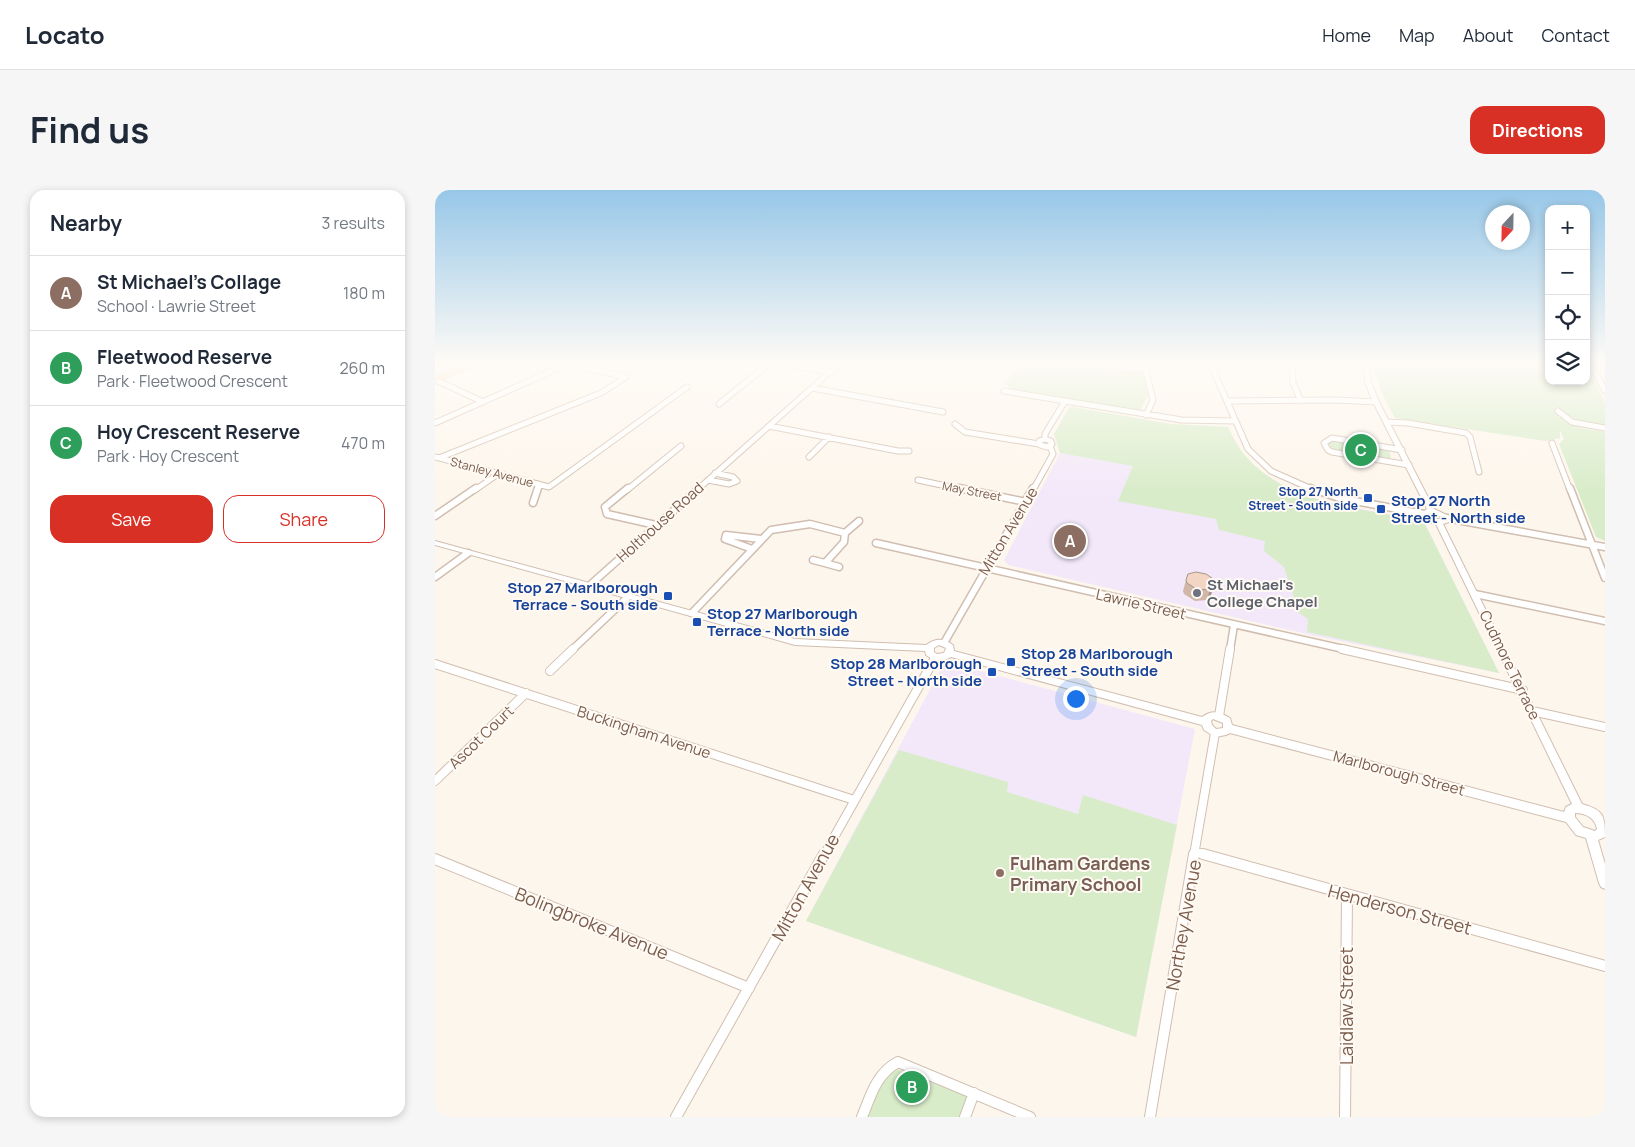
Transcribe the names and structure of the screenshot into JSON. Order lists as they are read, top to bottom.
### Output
{
  "streets": {
    "street": [
      "Stanley Avenue",
      "May Street",
      "Holthouse Road",
      "Mitton Avenue",
      "Lawrie Street",
      "Cudmore Terrace",
      "Buckingham Avenue",
      "Ascot Court",
      "Marlborough Street",
      "Henderson Street",
      "Bolingbroke Avenue",
      "Northey Avenue",
      "Laidlaw Street"
    ]
  },
  "crossings": [
    ["May Street", "Mitton Avenue"],
    ["Mitton Avenue", "Lawrie Street"],
    ["Mitton Avenue", "Buckingham Avenue"],
    ["Mitton Avenue", "Bolingbroke Avenue"],
    ["Lawrie Street", "Cudmore Terrace"],
    ["Buckingham Avenue", "Ascot Court"],
    ["Marlborough Street", "Northey Avenue"],
    ["Henderson Street", "Northey Avenue"],
    ["Henderson Street", "Laidlaw Street"]
  ],
  "places": {
    "transit": [
      "Stop 27 North Street - South side",
      "Stop 27 North Street - North side",
      "Stop 27 Marlborough Terrace - South side",
      "Stop 27 Marlborough Terrace - North side",
      "Stop 28 Marlborough Street - South side",
      "Stop 28 Marlborough Street - North side"
    ],
    "other": ["St Michael's College Chapel", "Fulham Gardens Primary School"]
  },
  "north": "bottom",
  "page": {
    "header": "Locato",
    "nav": [
      "Home",
      "Map",
      "About",
      "Contact"
    ],
    "title": "Find us",
    "buttons": [
      "Directions",
      ["Save", "Share"]
    ],
    "heading": ["Nearby", "3 results"],
    "map_buttons": ["+", "−"],
    "list": [
      {
        "mark": "A",
        "name": "St Michael's Collage",
        "note": "School · Lawrie Street",
        "value": "180 m"
      },
      {
        "mark": "B",
        "name": "Fleetwood Reserve",
        "note": "Park · Fleetwood Crescent",
        "value": "260 m"
      },
      {
        "mark": "C",
        "name": "Hoy Crescent Reserve",
        "note": "Park · Hoy Crescent",
        "value": "470 m"
      }
    ],
    "pins": ["C", "A", "B"]
  }
}
